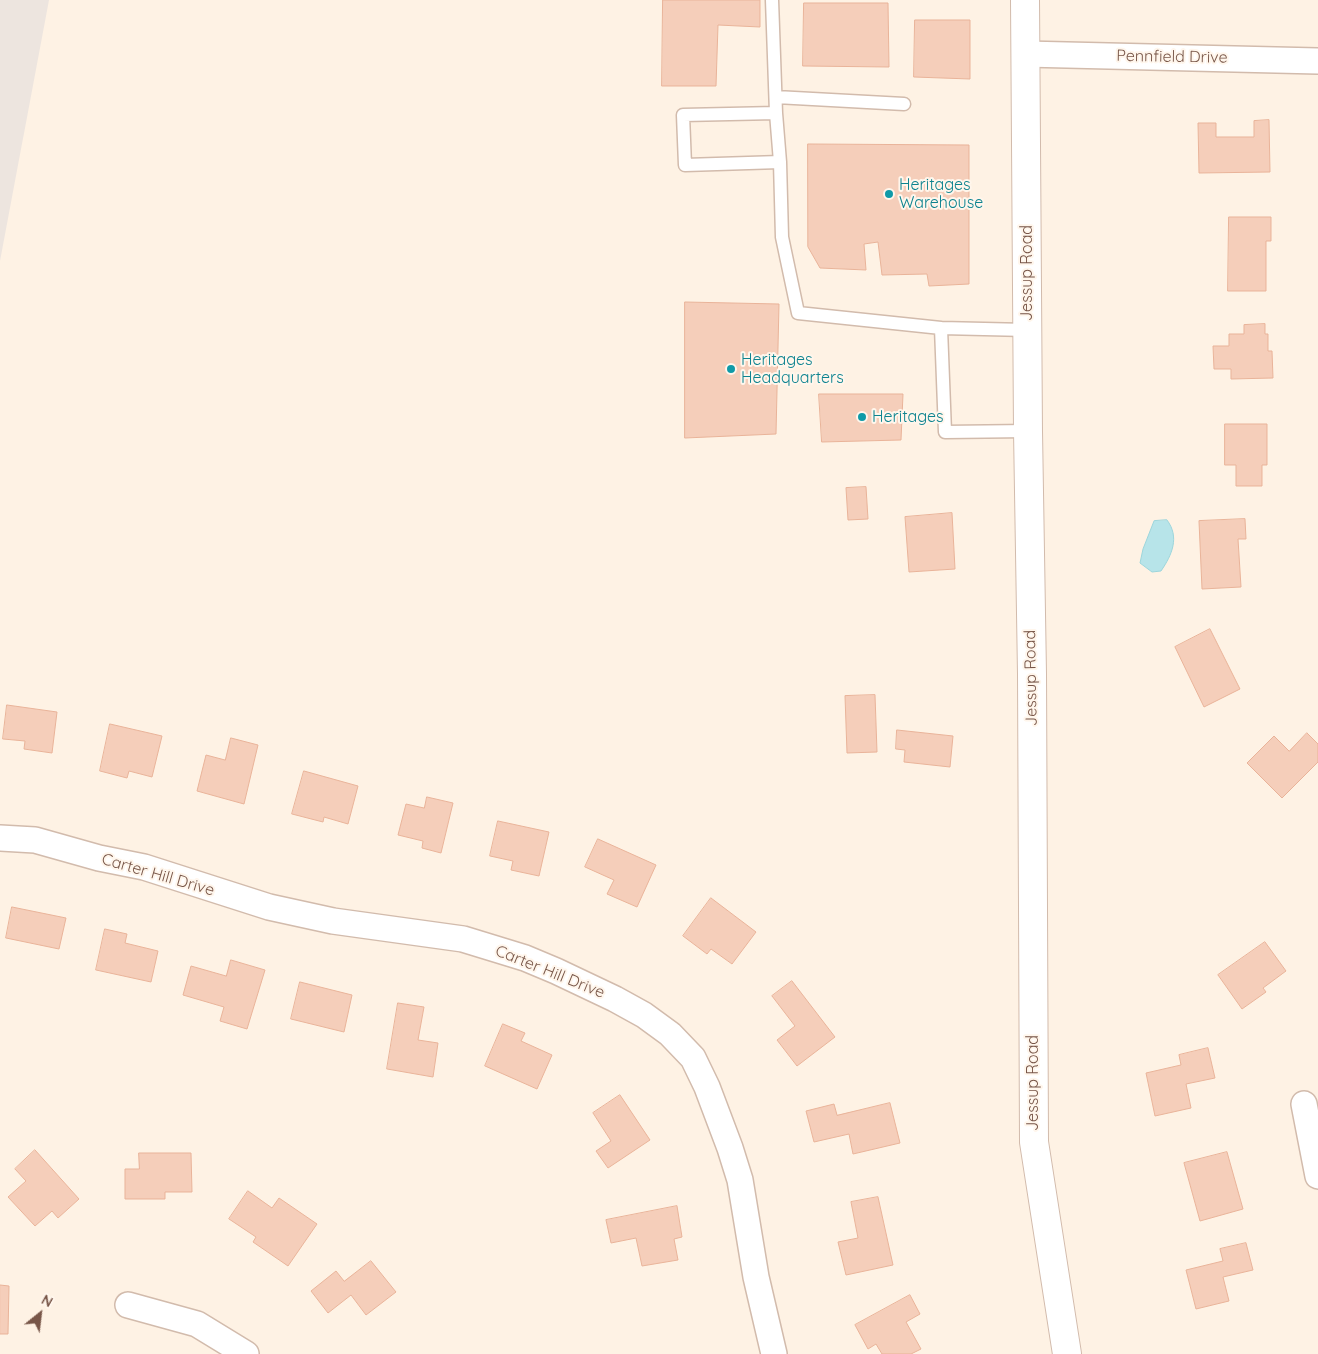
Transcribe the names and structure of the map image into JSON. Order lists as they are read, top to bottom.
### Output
{
  "streets": {
    "street": ["Pennfield Drive", "Jessup Road", "Carter Hill Drive"]
  },
  "crossings": [
    ["Pennfield Drive", "Jessup Road"]
  ],
  "places": ["Heritages Warehouse", "Heritages Headquarters", "Heritages"],
  "north": "top right"
}
